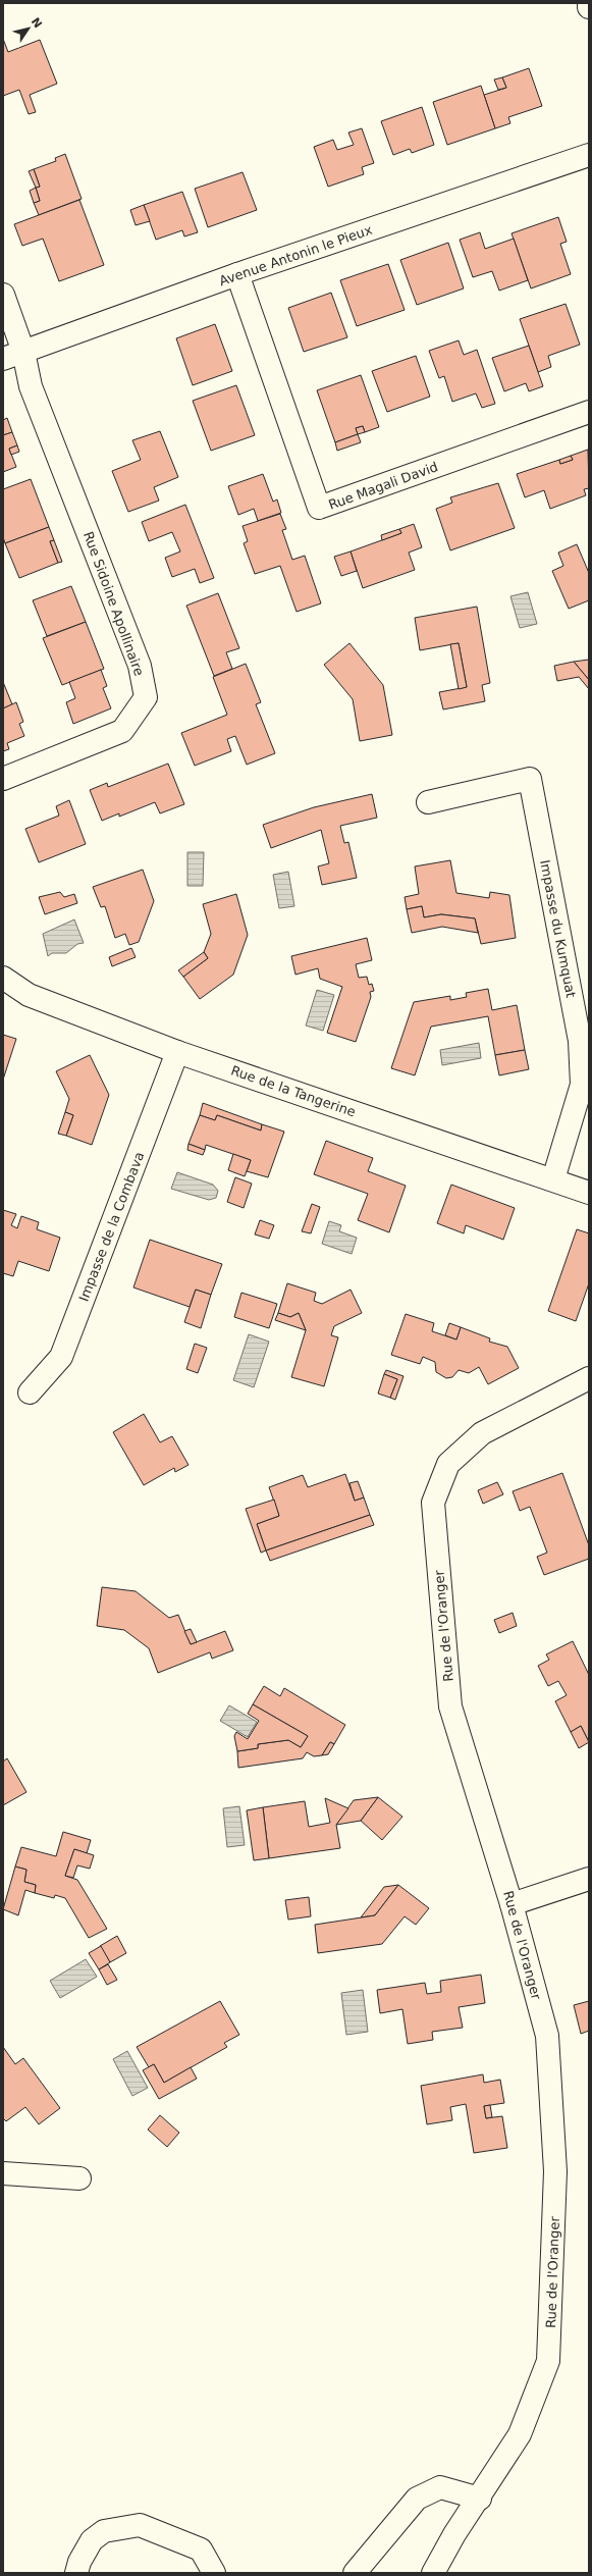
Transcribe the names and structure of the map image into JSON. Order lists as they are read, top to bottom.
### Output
{
  "streets": {
    "street": [
      "Avenue Antonin le Pieux",
      "Rue Magali David",
      "Rue Sidoine Apollinaire",
      "Impasse du Kumquat",
      "Rue de la Tangerine",
      "Impasse de la Combava",
      "Rue de l'Oranger"
    ]
  },
  "crossings": [
    ["Avenue Antonin le Pieux", "Rue Magali David"],
    ["Avenue Antonin le Pieux", "Rue Sidoine Apollinaire"],
    ["Impasse du Kumquat", "Rue de la Tangerine"],
    ["Rue de la Tangerine", "Impasse de la Combava"]
  ],
  "north": "top right"
}
